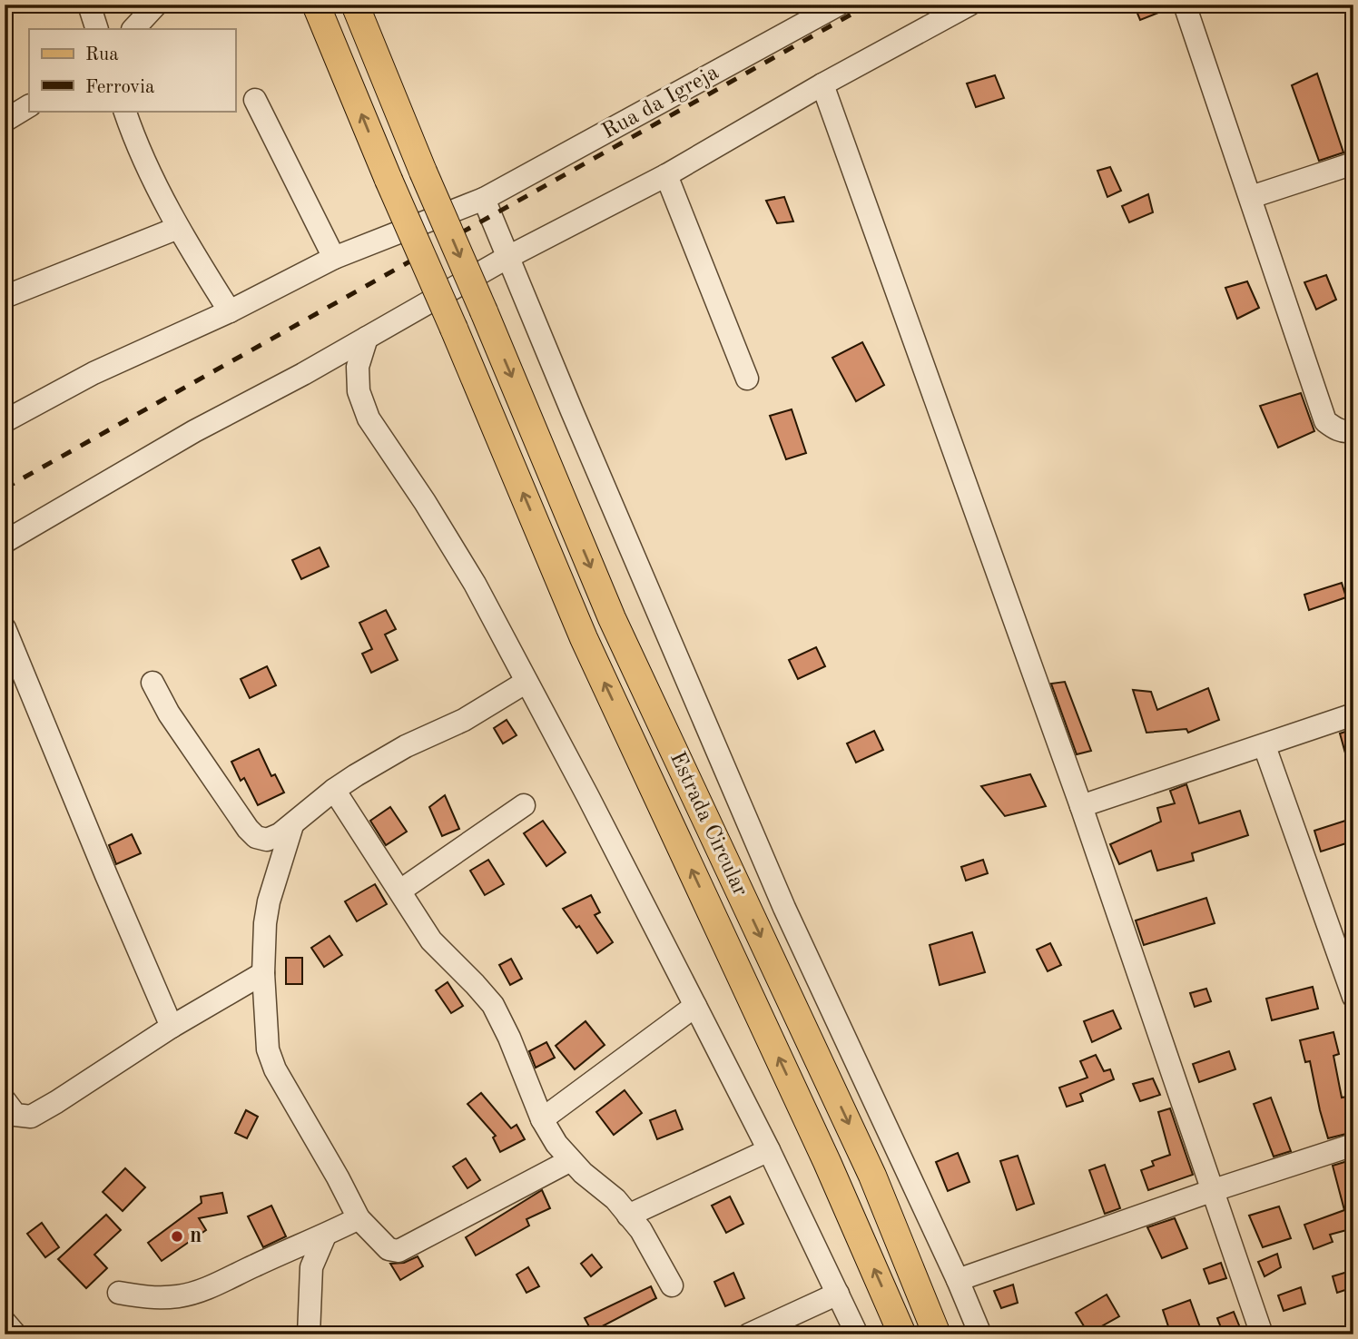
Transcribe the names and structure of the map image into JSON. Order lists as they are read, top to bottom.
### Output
{
  "streets": {
    "main road": ["Estrada Circular"],
    "street": ["Rua da Igreja"]
  },
  "places": ["n"],
  "legend": ["Rua", "Ferrovia"]
}
